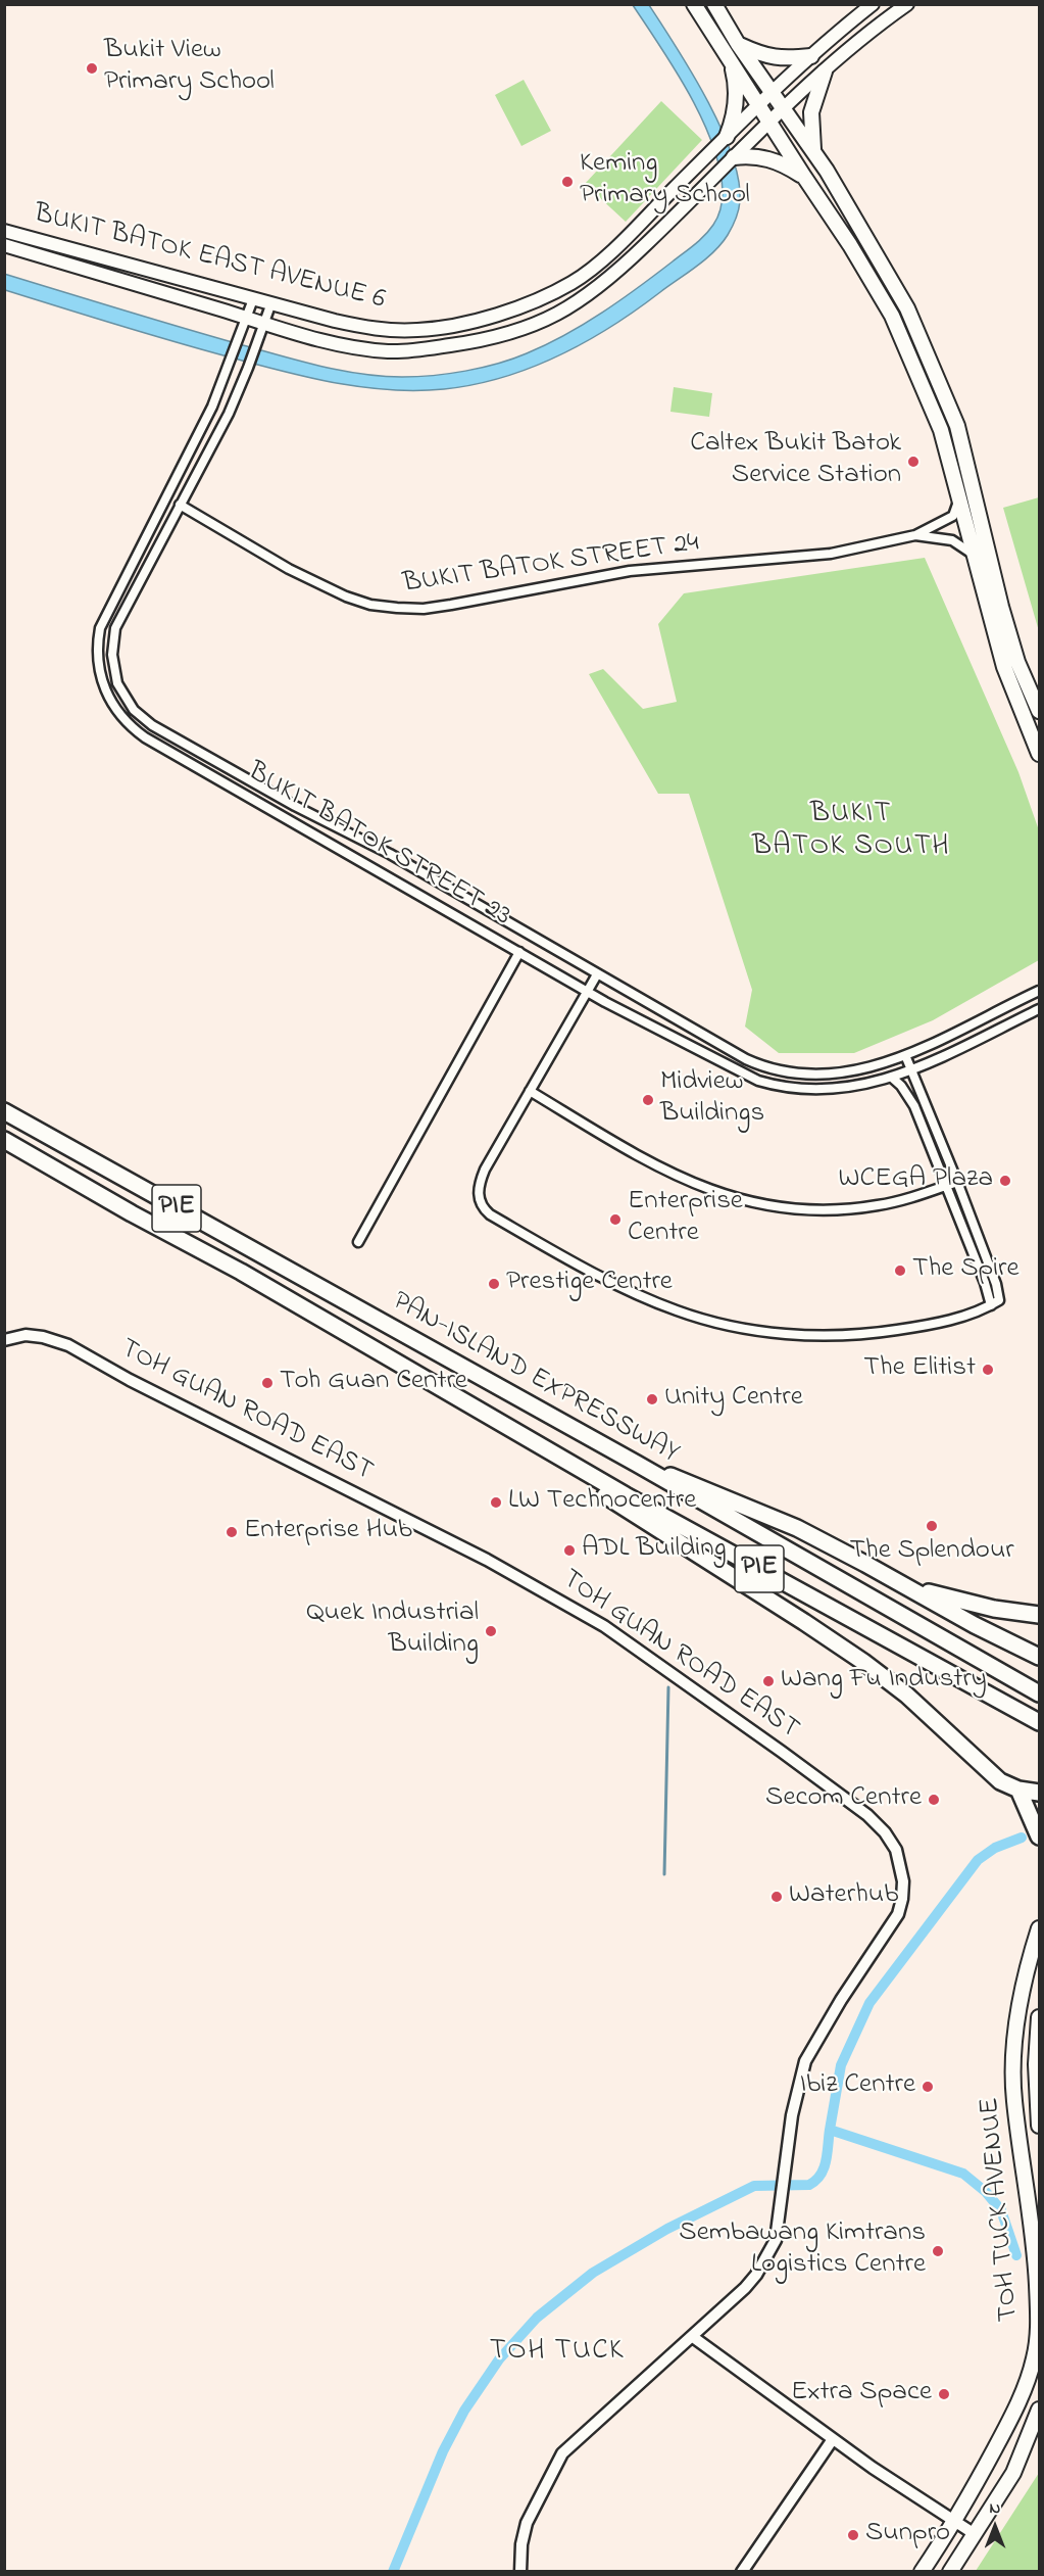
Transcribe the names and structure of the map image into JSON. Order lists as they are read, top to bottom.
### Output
{
  "streets": {
    "highway": ["PIE", "PAN-ISLAND EXPRESSWAY"],
    "main road": ["BUKIT BATOK EAST AVENUE 6", "TOH TUCK AVENUE"],
    "street": ["BUKIT BATOK STREET 24", "BUKIT BATOK STREET 23", "TOH GUAN ROAD EAST"]
  },
  "crossings": [
    ["BUKIT BATOK EAST AVENUE 6", "BUKIT BATOK STREET 23"],
    ["BUKIT BATOK STREET 24", "BUKIT BATOK STREET 23"]
  ],
  "districts": ["BUKIT BATOK SOUTH", "TOH TUCK"],
  "places": [
    "Bukit View Primary School",
    "Keming Primary School",
    "Caltex Bukit Batok Service Station",
    "Midview Buildings",
    "WCEGA Plaza",
    "Enterprise Centre",
    "The Spire",
    "Prestige Centre",
    "The Elitist",
    "Toh Guan Centre",
    "Unity Centre",
    "LW Technocentre",
    "The Splendour",
    "Enterprise Hub",
    "ADL Building",
    "Quek Industrial Building",
    "Wang Fu Industry",
    "Secom Centre",
    "Waterhub",
    "Ibiz Centre",
    "Sembawang Kimtrans Logistics Centre",
    "Extra Space",
    "Sunpro"
  ],
  "north": "top"
}
